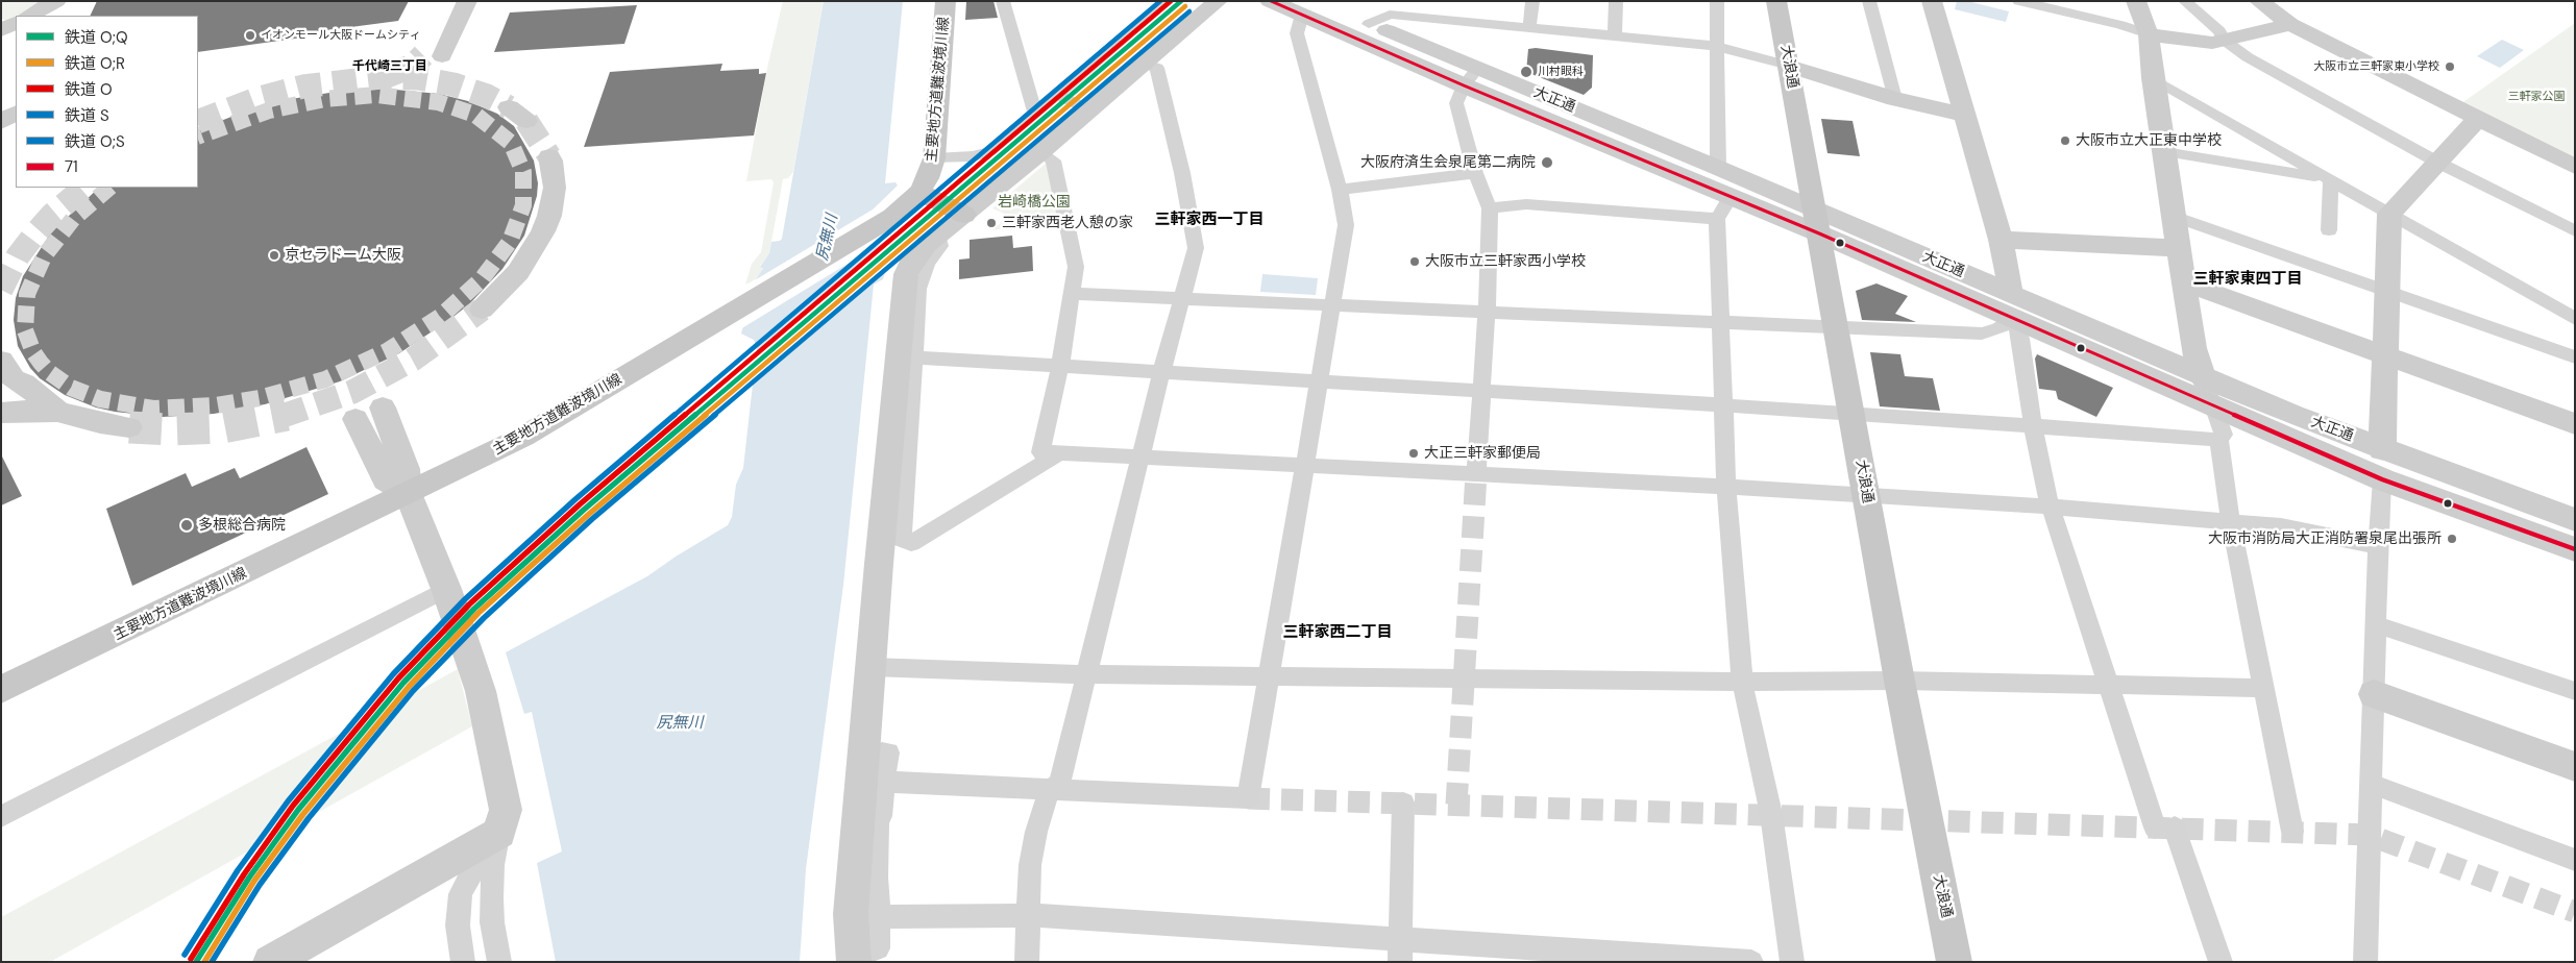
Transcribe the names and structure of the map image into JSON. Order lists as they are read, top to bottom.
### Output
{
  "streets": {
    "main road": ["大浪通", "主要地方道難波境川線"],
    "street": ["大正通"]
  },
  "crossings": [
    ["大浪通", "大正通"]
  ],
  "districts": [
    "千代崎三丁目",
    "三軒家西一丁目",
    "三軒家東四丁目",
    "三軒家西二丁目"
  ],
  "water": ["尻無川"],
  "parks": ["三軒家公園", "岩崎橋公園"],
  "places": [
    "イオンモール大阪ドームシティ",
    "大阪市立三軒家東小学校",
    "川村眼科",
    "大阪市立大正東中学校",
    "大阪府済生会泉尾第二病院",
    "三軒家西老人憩の家",
    "京セラドーム大阪",
    "大阪市立三軒家西小学校",
    "大正三軒家郵便局",
    "多根総合病院",
    "大阪市消防局大正消防署泉尾出張所"
  ],
  "lines": [
    "rail line O;Q",
    "rail line O",
    "rail line O;S",
    "transit line 71",
    "rail line O;R",
    "rail line S"
  ],
  "legend": [
    "鉄道 O;Q",
    "鉄道 O;R",
    "鉄道 O",
    "鉄道 S",
    "鉄道 O;S",
    "71"
  ]
}
